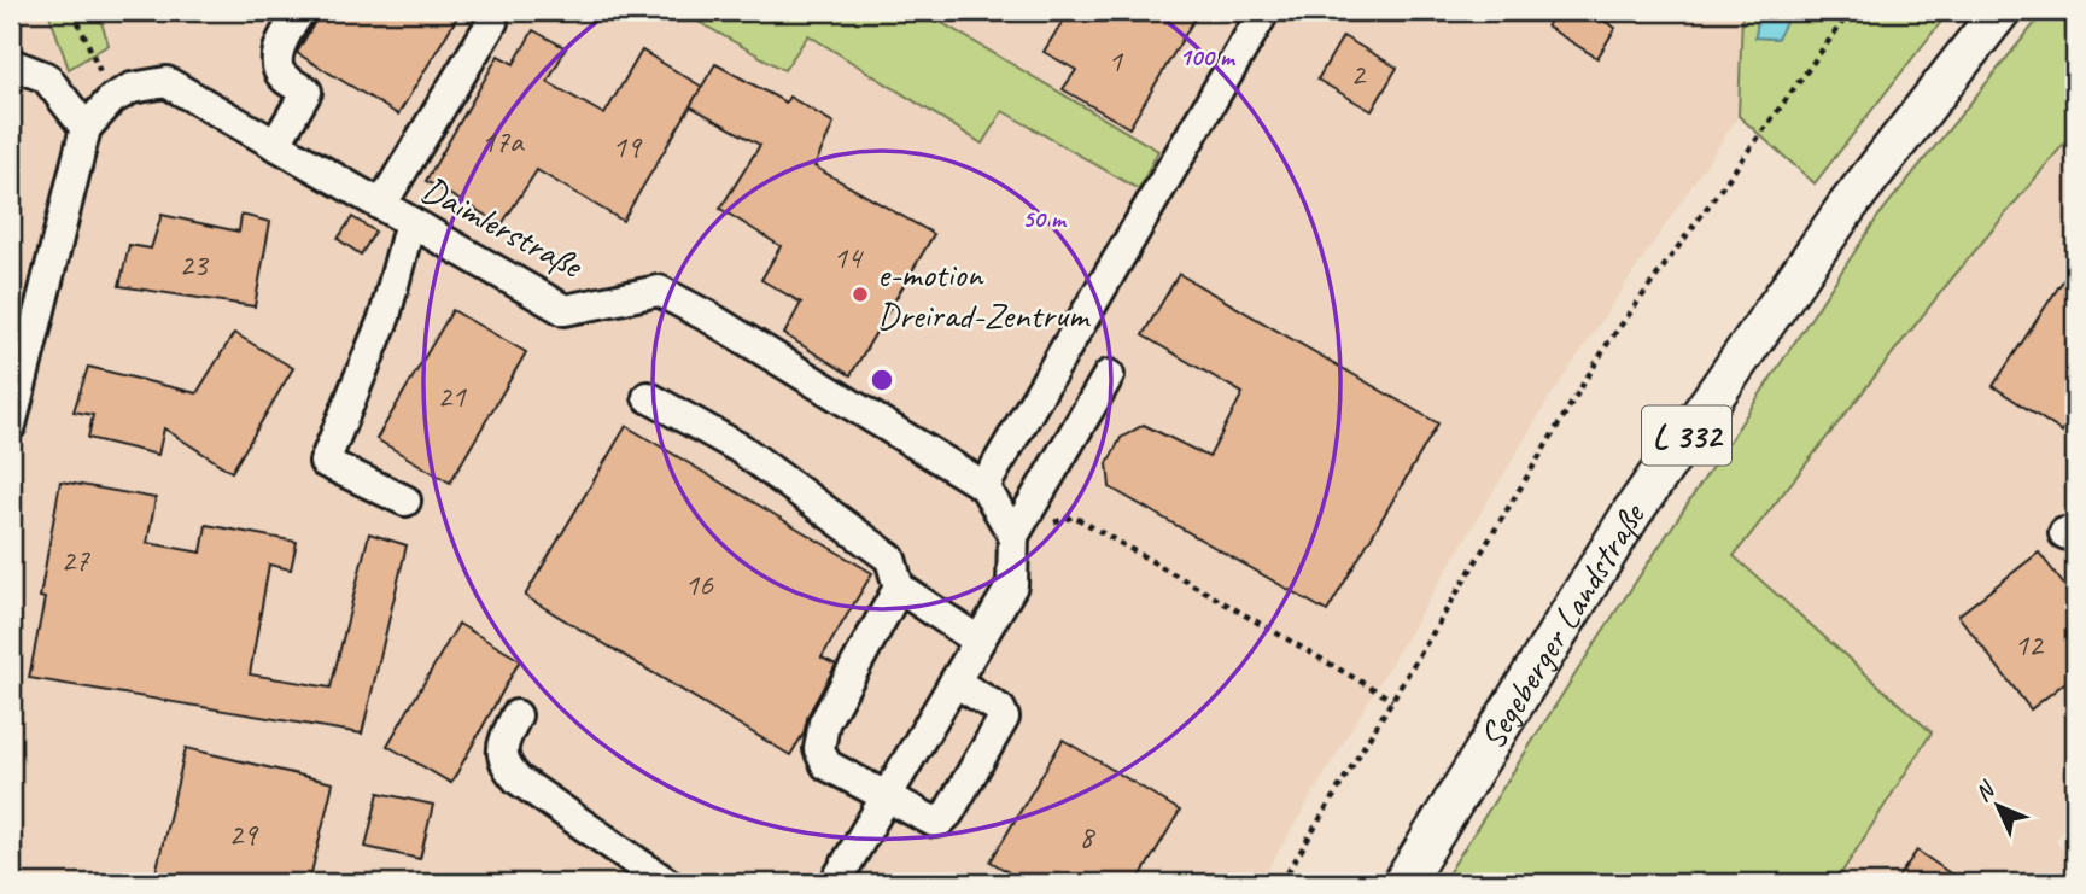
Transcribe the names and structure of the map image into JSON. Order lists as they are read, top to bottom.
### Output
{
  "streets": {
    "main road": ["L 332", "Segeberger Landstraße"],
    "street": ["Daimlerstraße"]
  },
  "places": ["e-motion Dreirad-Zentrum"],
  "house_numbers": [
    "1",
    "2",
    "17a",
    "19",
    "14",
    "23",
    "21",
    "27",
    "16",
    "12",
    "29",
    "8"
  ],
  "north": "top left",
  "rings": ["100 m", "50 m"]
}
